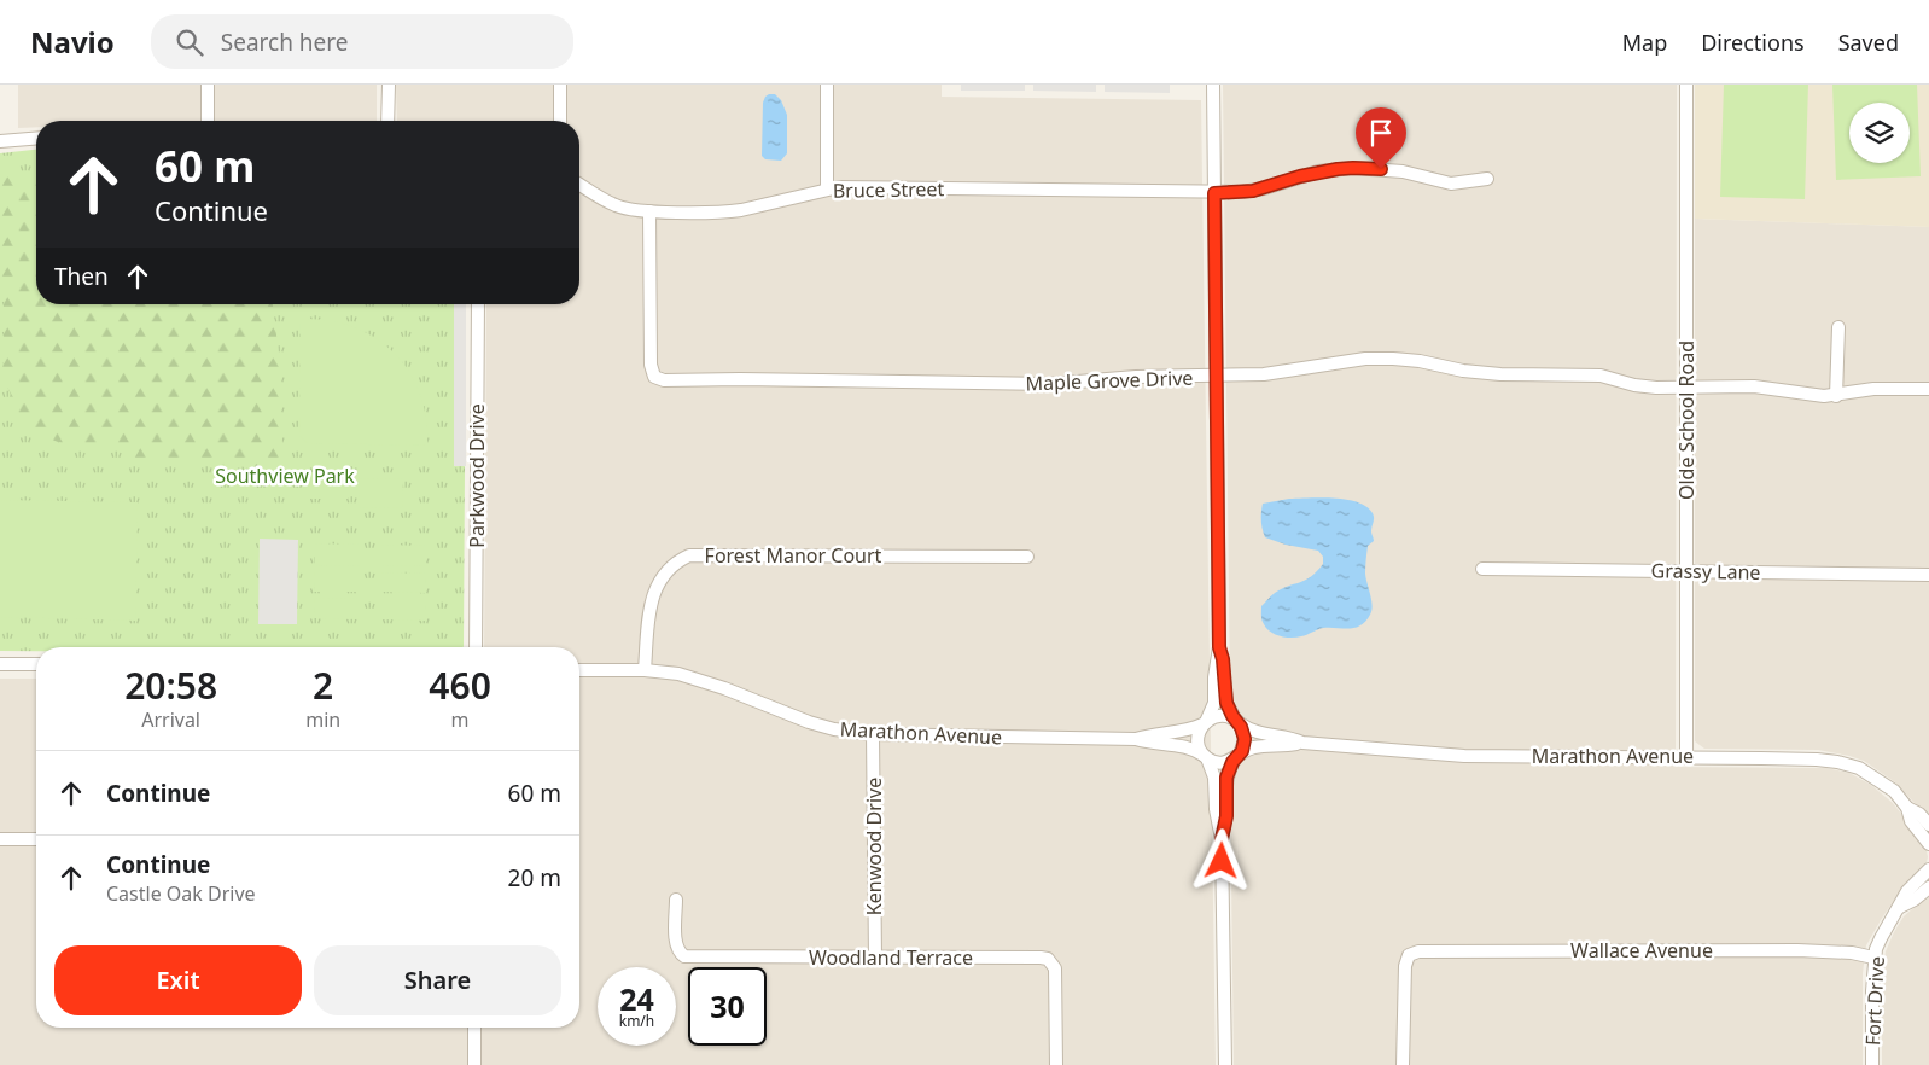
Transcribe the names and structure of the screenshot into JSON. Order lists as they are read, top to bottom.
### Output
{
  "streets": {
    "street": [
      "Bruce Street",
      "Maple Grove Drive",
      "Olde School Road",
      "Parkwood Drive",
      "Forest Manor Court",
      "Grassy Lane",
      "Marathon Avenue",
      "Kenwood Drive",
      "Wallace Avenue",
      "Woodland Terrace",
      "Fort Drive"
    ]
  },
  "crossings": [
    ["Bruce Street", "Maple Grove Drive"],
    ["Maple Grove Drive", "Olde School Road"],
    ["Olde School Road", "Grassy Lane"],
    ["Olde School Road", "Marathon Avenue"],
    ["Forest Manor Court", "Marathon Avenue"],
    ["Marathon Avenue", "Kenwood Drive"],
    ["Kenwood Drive", "Woodland Terrace"],
    ["Wallace Avenue", "Fort Drive"]
  ],
  "parks": ["Southview Park"],
  "page": {
    "header": "Navio",
    "search": "Search here",
    "nav": ["Map", "Directions", "Saved"],
    "turn": ["60 m", "Continue"],
    "then": "Then",
    "eta": [
      "20:58",
      "Arrival",
      "2",
      "min",
      "460",
      "m"
    ],
    "list": [
      {
        "name": "Continue",
        "value": "60 m"
      },
      {
        "name": "Continue",
        "note": "Castle Oak Drive",
        "value": "20 m"
      }
    ],
    "buttons": ["Exit", "Share"],
    "speed": "24 km/h",
    "limit": "30"
  }
}
